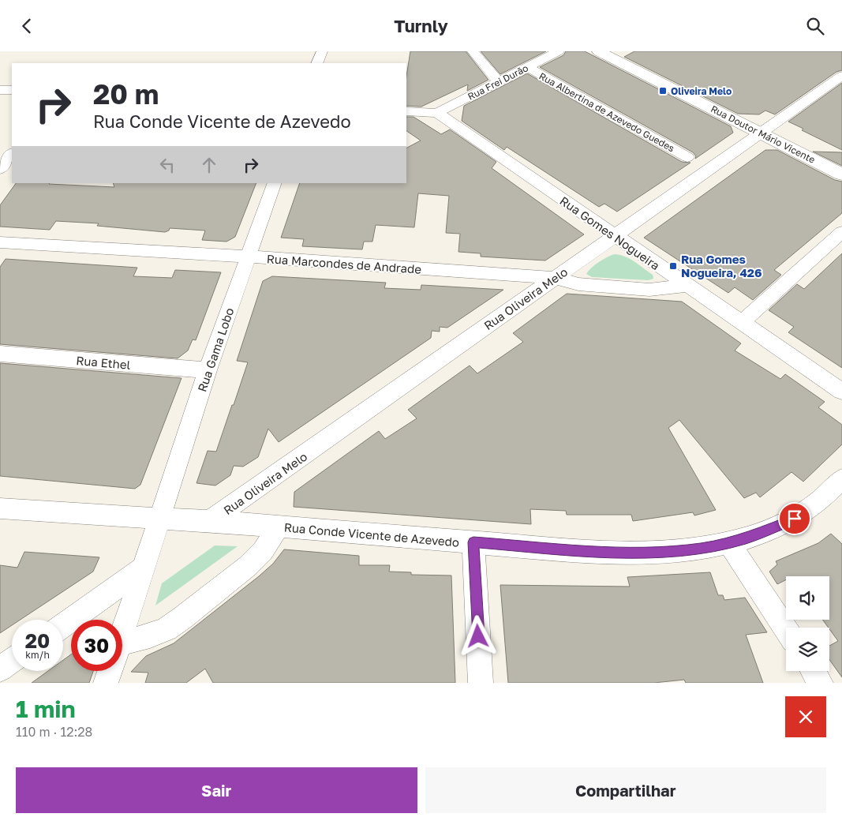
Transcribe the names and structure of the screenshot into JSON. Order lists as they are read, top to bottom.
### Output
{
  "streets": {
    "street": [
      "Rua Frei Durão",
      "Rua Albertina de Azevedo Guedes",
      "Rua Doutor Mário Vicente",
      "Rua Gomes Nogueira",
      "Rua Marcondes de Andrade",
      "Rua Oliveira Melo",
      "Rua Gama Lobo",
      "Rua Ethel",
      "Rua Conde Vicente de Azevedo"
    ]
  },
  "crossings": [
    ["Rua Frei Durão", "Rua Albertina de Azevedo Guedes"],
    ["Rua Frei Durão", "Rua Gomes Nogueira"],
    ["Rua Doutor Mário Vicente", "Rua Oliveira Melo"],
    ["Rua Gomes Nogueira", "Rua Marcondes de Andrade"],
    ["Rua Gomes Nogueira", "Rua Oliveira Melo"],
    ["Rua Marcondes de Andrade", "Rua Oliveira Melo"],
    ["Rua Marcondes de Andrade", "Rua Gama Lobo"],
    ["Rua Oliveira Melo", "Rua Conde Vicente de Azevedo"],
    ["Rua Gama Lobo", "Rua Ethel"],
    ["Rua Gama Lobo", "Rua Conde Vicente de Azevedo"]
  ],
  "places": {
    "transit": ["Oliveira Melo", "Rua Gomes Nogueira, 426"]
  },
  "page": {
    "header": "Turnly",
    "turn": ["20 m", "Rua Conde Vicente de Azevedo"],
    "speed": "20 km/h",
    "limit": "30",
    "heading": ["1 min", "110 m · 12:28"],
    "buttons": ["Sair", "Compartilhar"]
  }
}
